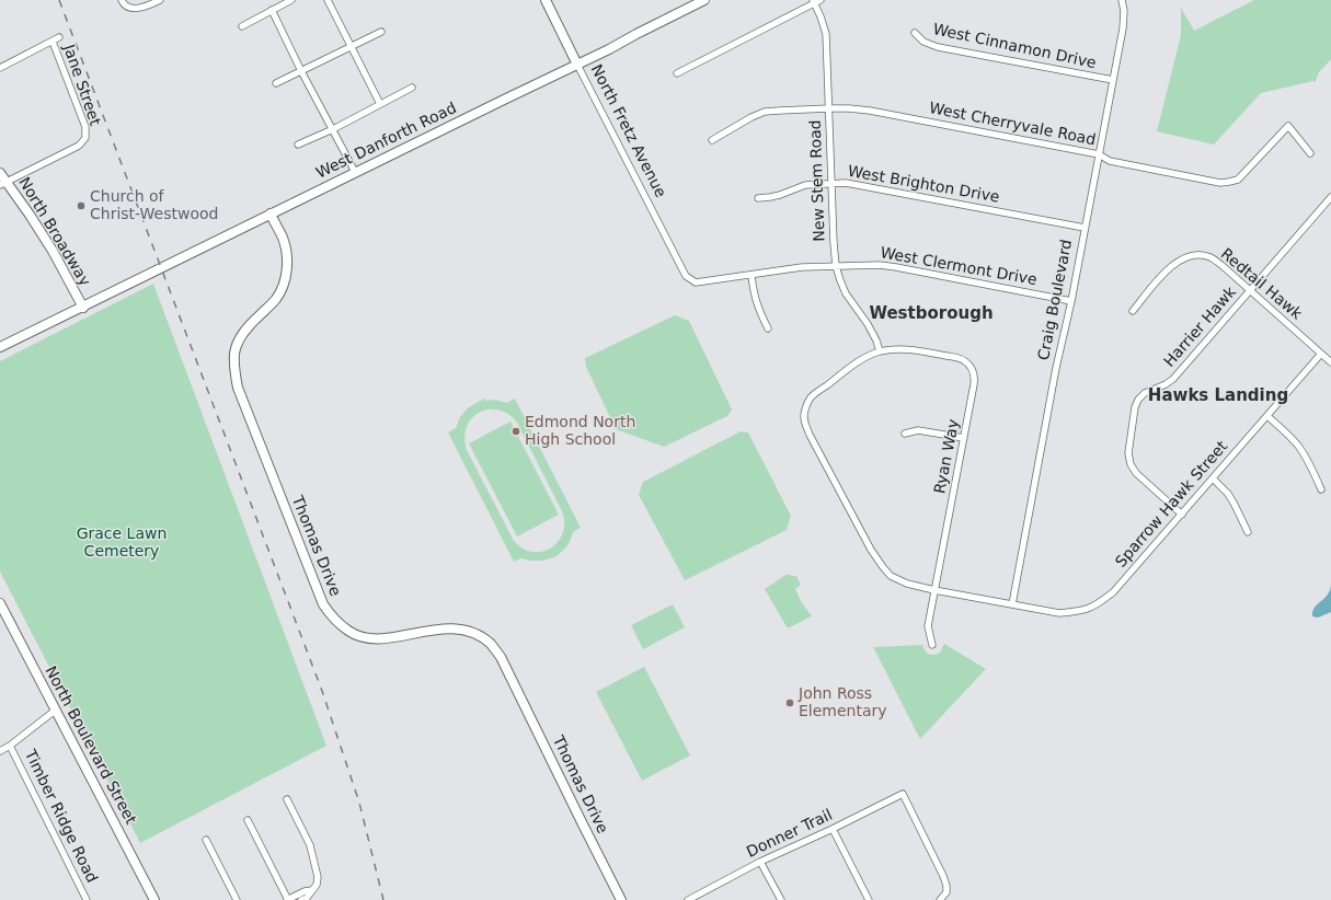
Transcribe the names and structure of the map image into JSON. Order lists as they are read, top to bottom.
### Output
{
  "streets": {
    "main road": [
      "North Fretz Avenue",
      "West Danforth Road",
      "North Broadway",
      "Thomas Drive",
      "North Boulevard Street"
    ],
    "street": [
      "West Cinnamon Drive",
      "Jane Street",
      "West Cherryvale Road",
      "New Stem Road",
      "West Brighton Drive",
      "West Clermont Drive",
      "Redtail Hawk",
      "Craig Boulevard",
      "Harrier Hawk",
      "Ryan Way",
      "Sparrow Hawk Street",
      "Timber Ridge Road",
      "Donner Trail"
    ]
  },
  "crossings": [
    ["West Cinnamon Drive", "Craig Boulevard"],
    ["Jane Street", "North Broadway"],
    ["West Cherryvale Road", "New Stem Road"],
    ["West Cherryvale Road", "Craig Boulevard"],
    ["North Fretz Avenue", "West Danforth Road"],
    ["North Fretz Avenue", "West Clermont Drive"],
    ["West Danforth Road", "North Broadway"],
    ["West Danforth Road", "Thomas Drive"],
    ["New Stem Road", "West Brighton Drive"],
    ["New Stem Road", "West Clermont Drive"],
    ["New Stem Road", "Ryan Way"],
    ["New Stem Road", "Sparrow Hawk Street"],
    ["West Brighton Drive", "Craig Boulevard"],
    ["West Clermont Drive", "Craig Boulevard"],
    ["Redtail Hawk", "Harrier Hawk"],
    ["Redtail Hawk", "Sparrow Hawk Street"],
    ["Craig Boulevard", "Sparrow Hawk Street"],
    ["Harrier Hawk", "Sparrow Hawk Street"],
    ["Ryan Way", "Sparrow Hawk Street"]
  ],
  "districts": ["Westborough", "Hawks Landing"],
  "parks": ["Grace Lawn Cemetery"],
  "places": ["Church of Christ-Westwood", "Edmond North High School", "John Ross Elementary"]
}
